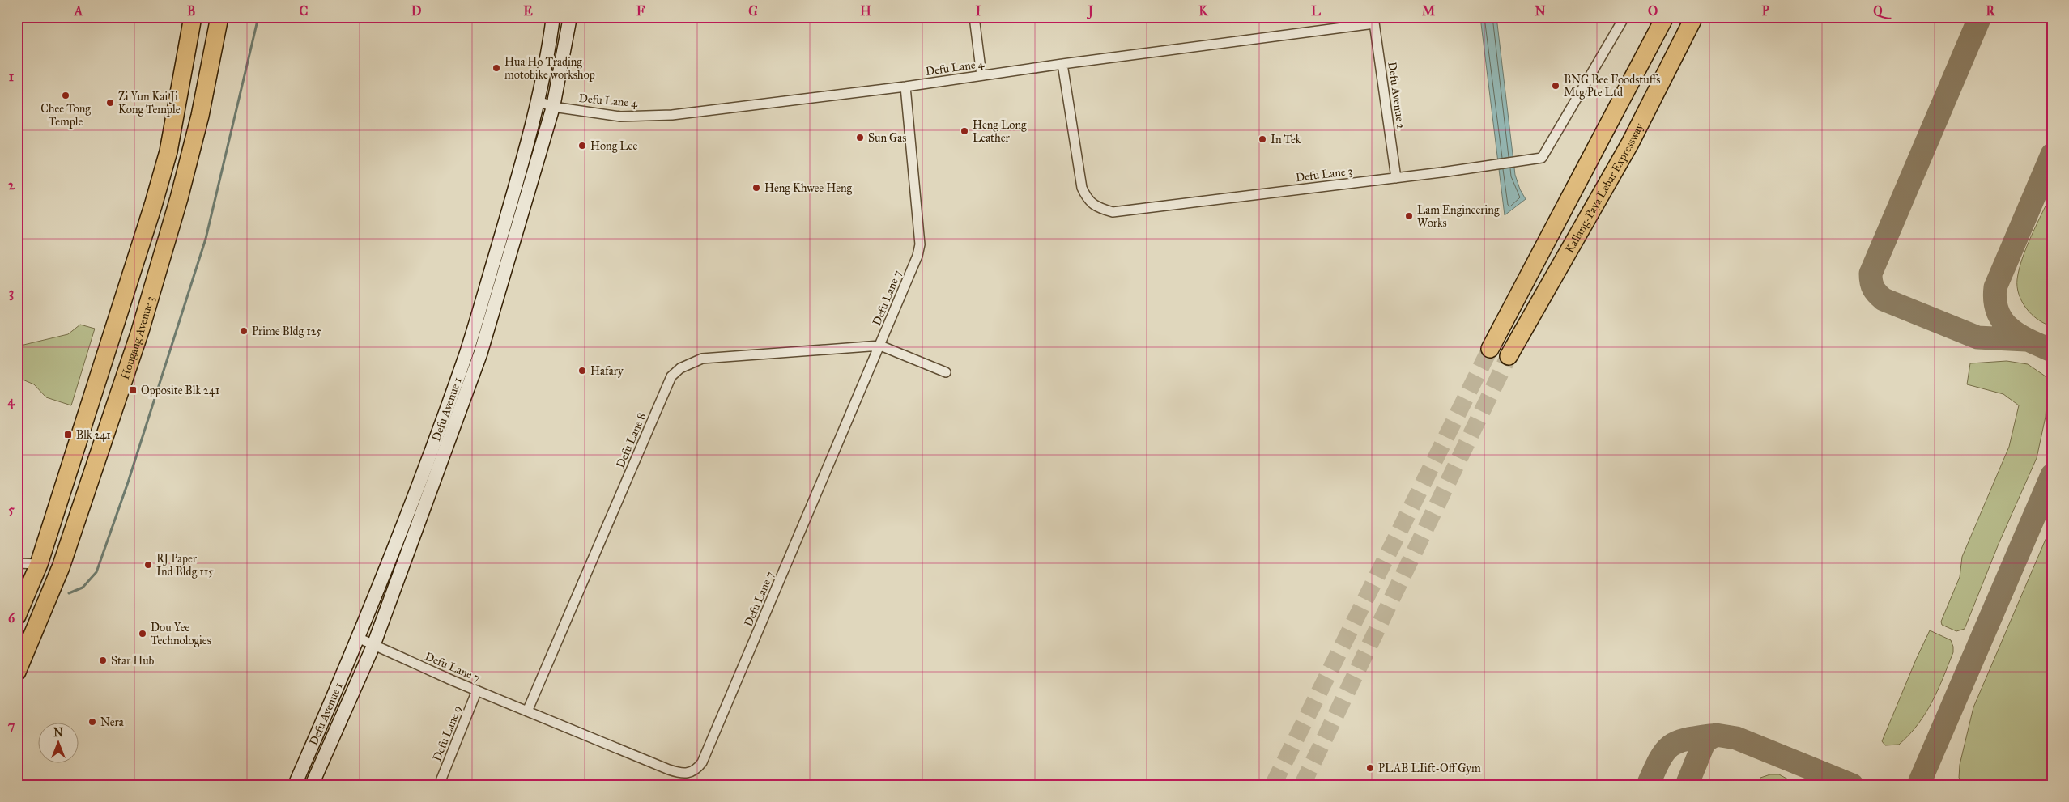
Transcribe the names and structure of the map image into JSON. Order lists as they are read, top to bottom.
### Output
{
  "streets": {
    "highway": ["Kallang-Paya Lebar Expressway", "Hougang Avenue 3"],
    "main road": ["Defu Avenue 1"],
    "street": [
      "Defu Lane 4",
      "Defu Avenue 2",
      "Defu Lane 3",
      "Defu Lane 7",
      "Defu Lane 8",
      "Defu Lane 9"
    ]
  },
  "crossings": [
    ["Defu Lane 4", "Defu Avenue 2"],
    ["Defu Lane 4", "Defu Lane 3"],
    ["Defu Lane 4", "Defu Lane 7"],
    ["Defu Lane 4", "Defu Avenue 1"],
    ["Defu Avenue 2", "Defu Lane 3"],
    ["Defu Lane 7", "Defu Avenue 1"],
    ["Defu Lane 7", "Defu Lane 8"],
    ["Defu Lane 7", "Defu Lane 9"]
  ],
  "places": {
    "other": [
      "Hua Ho Trading motobike workshop",
      "BNG Bee Foodstuffs Mtg Pte Ltd",
      "Chee Tong Temple",
      "Zi Yun Kai Ji Kong Temple",
      "Heng Long Leather",
      "Sun Gas",
      "In Tek",
      "Hong Lee",
      "Heng Khwee Heng",
      "Lam Engineering Works",
      "Prime Bldg 125",
      "Hafary",
      "RJ Paper Ind Bldg 115",
      "Dou Yee Technologies",
      "Star Hub",
      "Nera",
      "PLAB LIift-Off Gym"
    ],
    "transit": ["Opposite Blk 241", "Blk 241"]
  },
  "north": "top",
  "grid": {
    "columns": [
      "A",
      "B",
      "C",
      "D",
      "E",
      "F",
      "G",
      "H",
      "I",
      "J",
      "K",
      "L",
      "M",
      "N",
      "O",
      "P",
      "Q",
      "R"
    ],
    "rows": [
      "1",
      "2",
      "3",
      "4",
      "5",
      "6",
      "7"
    ]
  }
}
